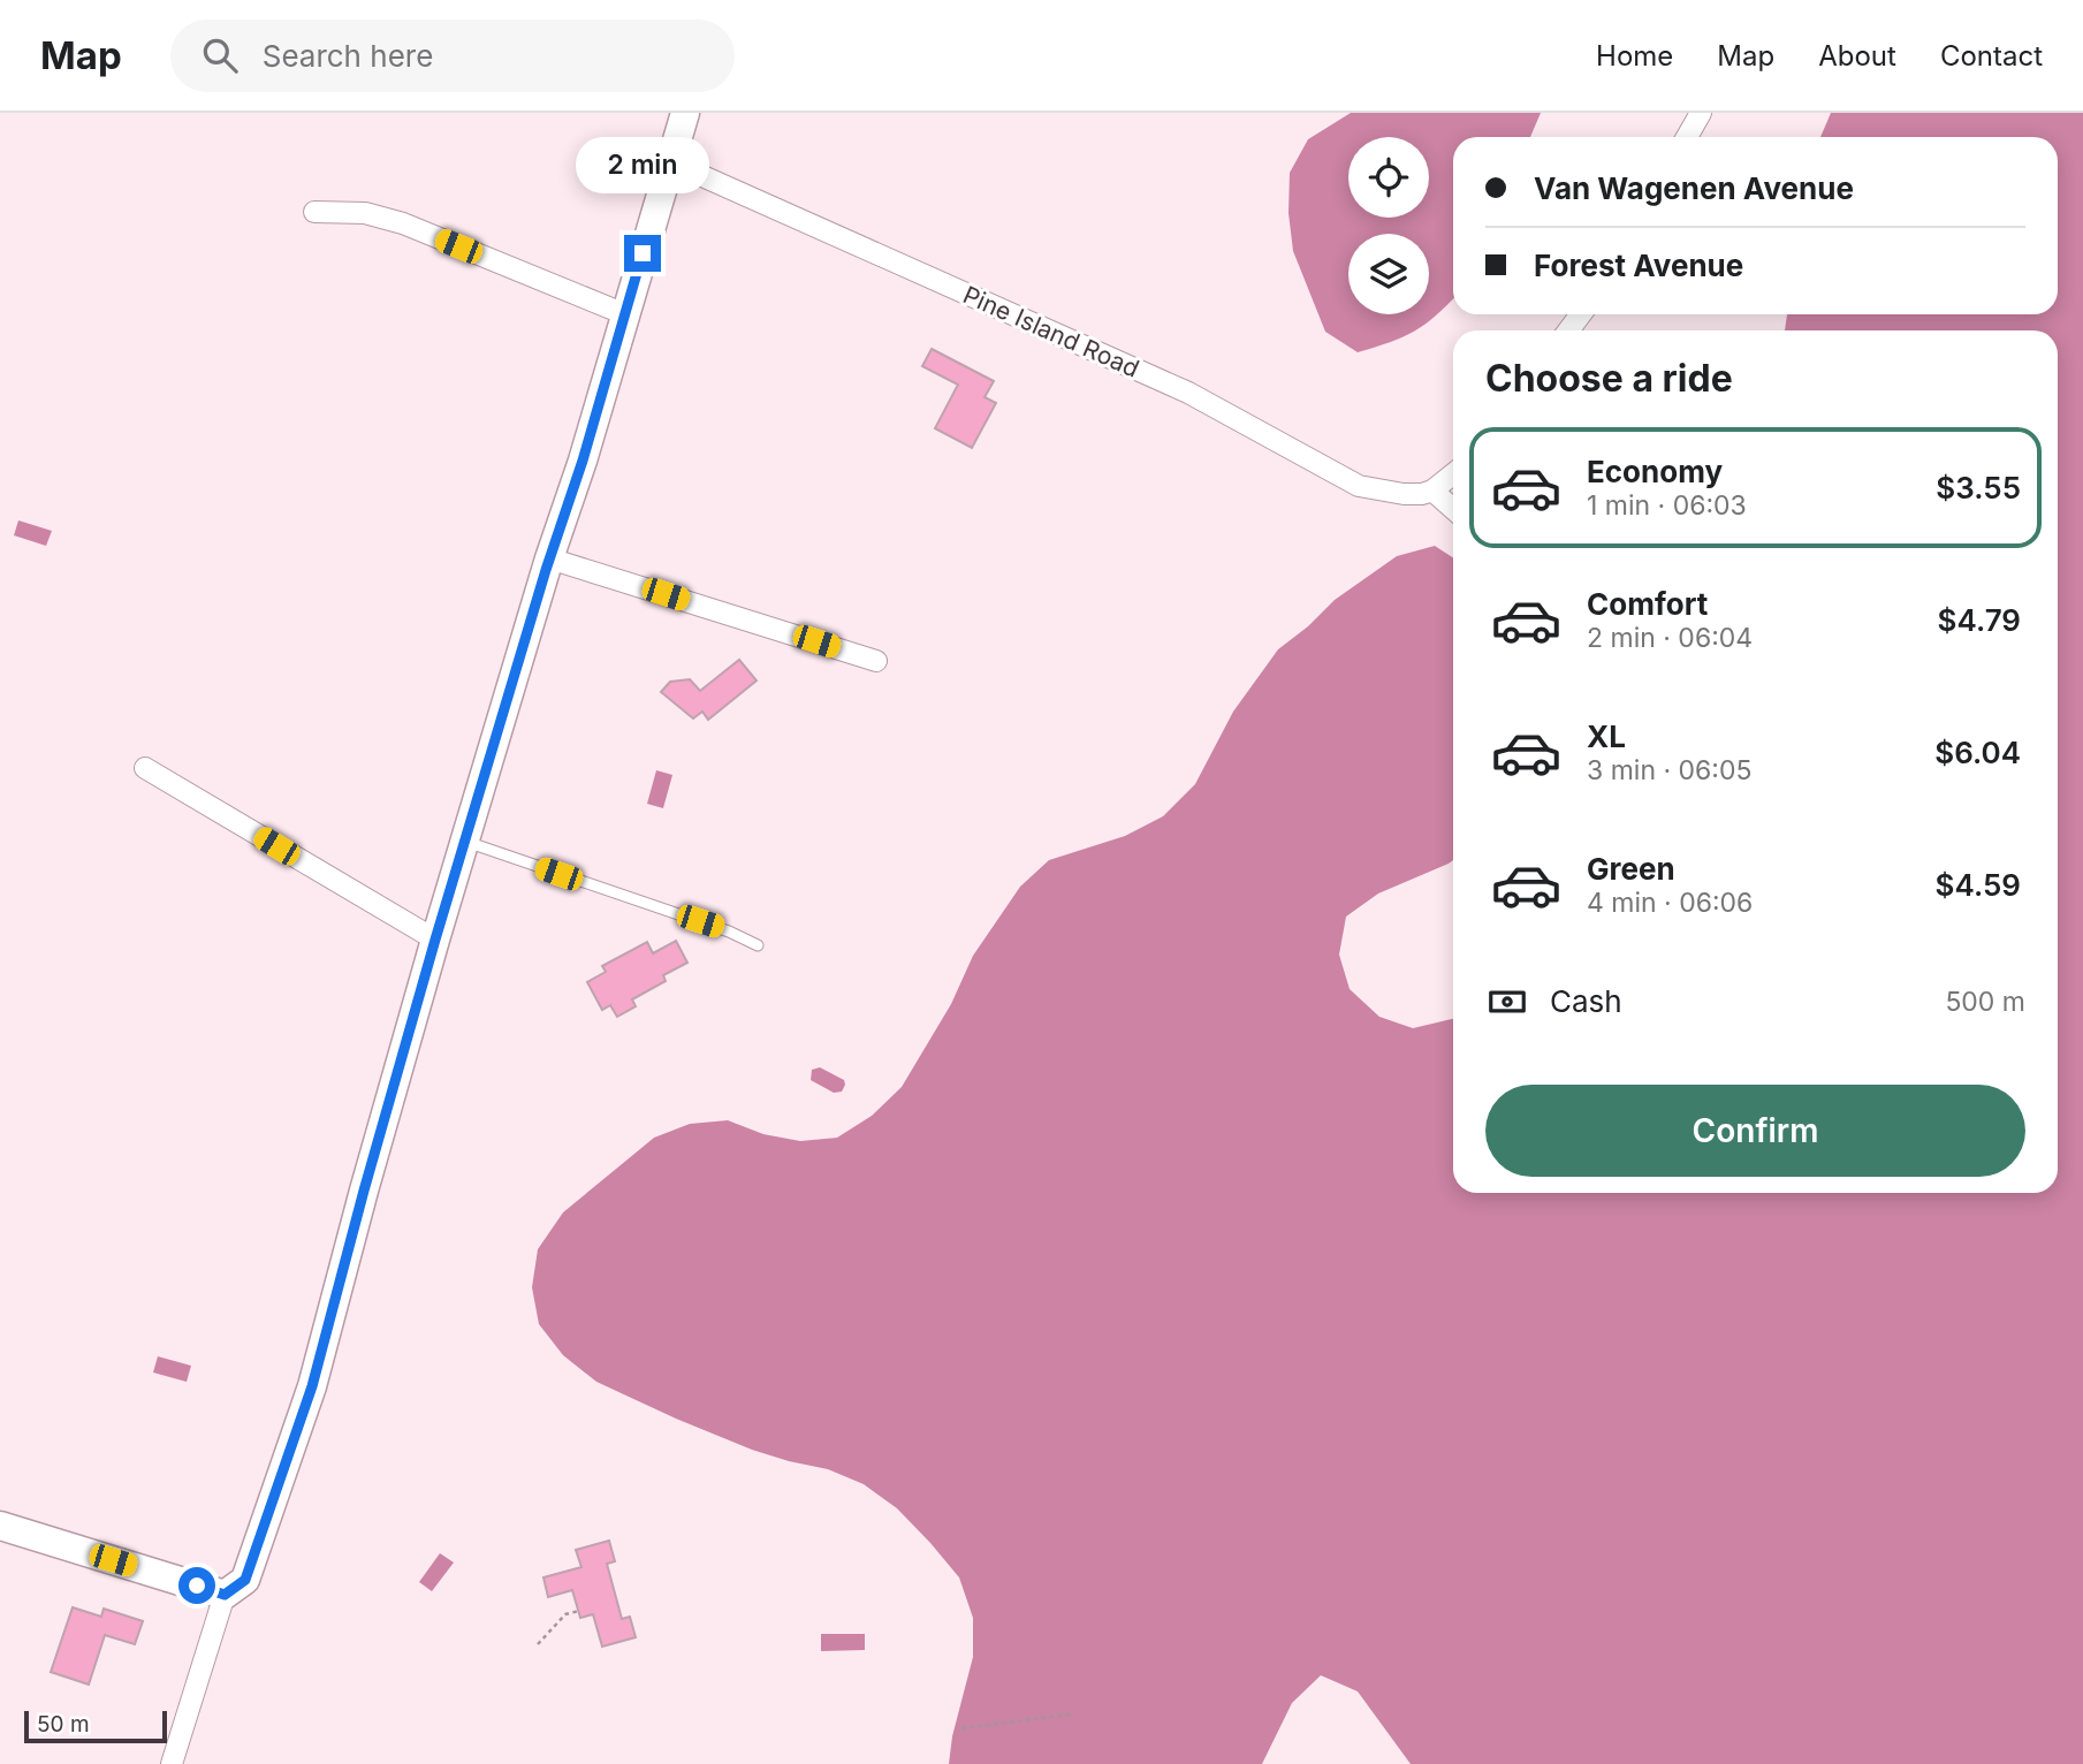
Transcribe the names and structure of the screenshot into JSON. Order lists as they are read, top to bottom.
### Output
{
  "streets": {
    "street": ["Pine Island Road"]
  },
  "scale_bar": "50 m",
  "page": {
    "header": "Map",
    "search": "Search here",
    "nav": [
      "Home",
      "Map",
      "About",
      "Contact"
    ],
    "bubble": "2 min",
    "banner": ["Van Wagenen Avenue", "Forest Avenue"],
    "heading": "Choose a ride",
    "list": [
      {
        "name": "Economy",
        "note": "1 min · 06:03",
        "value": "$3.55"
      },
      {
        "name": "Comfort",
        "note": "2 min · 06:04",
        "value": "$4.79"
      },
      {
        "name": "XL",
        "note": "3 min · 06:05",
        "value": "$6.04"
      },
      {
        "name": "Green",
        "note": "4 min · 06:06",
        "value": "$4.59"
      }
    ],
    "pay": ["Cash", "500 m"],
    "buttons": "Confirm",
    "scale": "50 m"
  }
}
